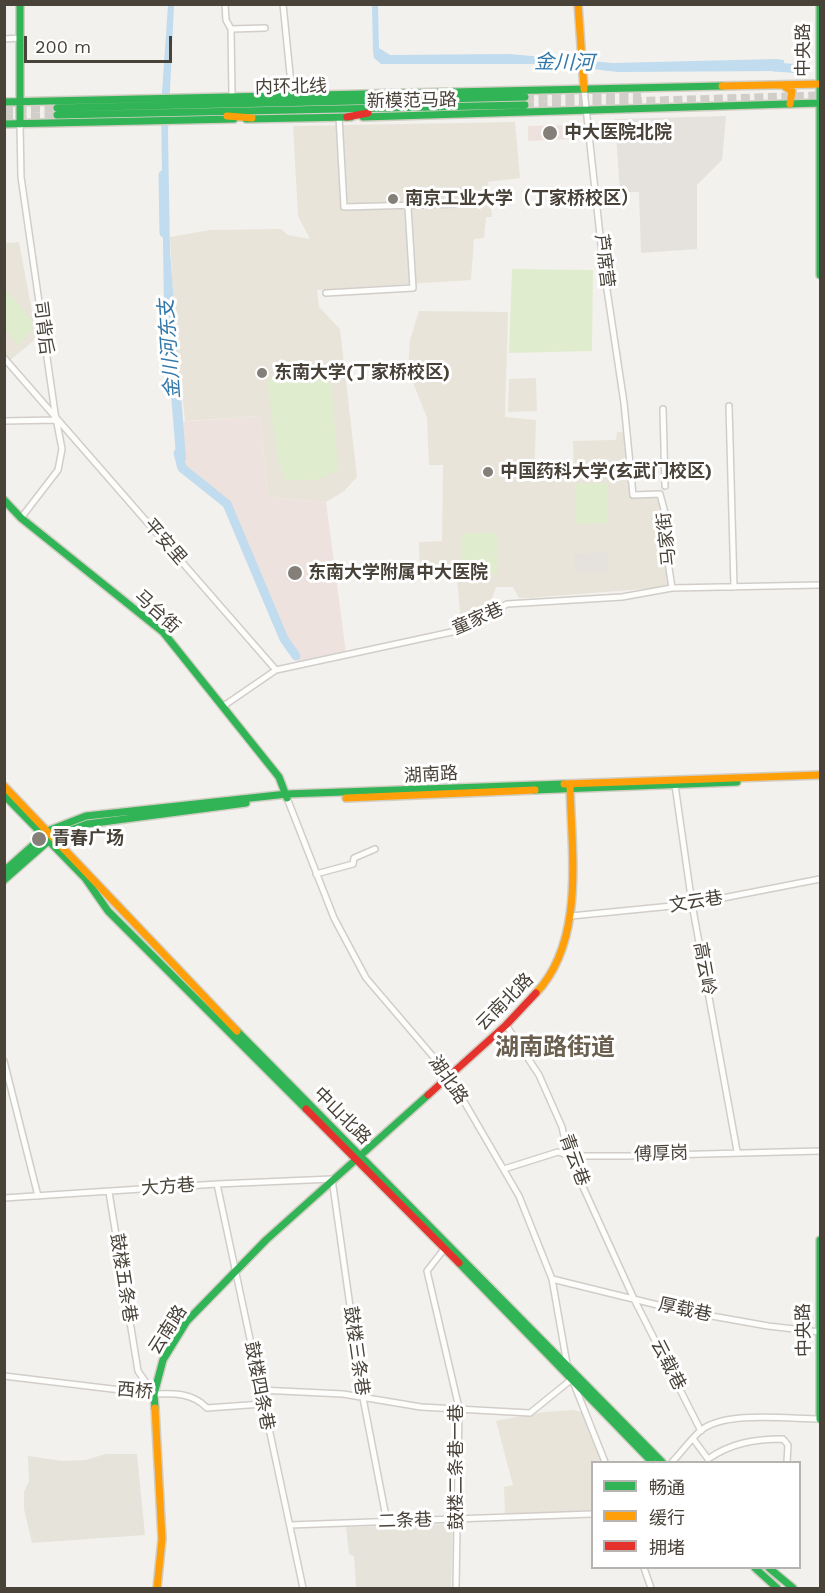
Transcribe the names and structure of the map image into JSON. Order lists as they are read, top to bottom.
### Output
{
  "streets": {
    "main road": [
      "中央路",
      "内环北线",
      "新模范马路",
      "马台街",
      "湖南路",
      "云南北路",
      "中山北路",
      "云南路"
    ],
    "street": [
      "芦席营",
      "司背后",
      "马家街",
      "平安里",
      "童家巷",
      "文云巷",
      "高云岭",
      "湖北路",
      "傅厚岗",
      "青云巷",
      "大方巷",
      "鼓楼五条巷",
      "厚载巷",
      "鼓楼三条巷",
      "云载巷",
      "鼓楼四条巷",
      "西桥",
      "鼓楼二条巷一巷",
      "二条巷"
    ]
  },
  "crossings": [
    ["中央路", "新模范马路"],
    ["中央路", "厚载巷"],
    ["内环北线", "新模范马路"],
    ["新模范马路", "芦席营"],
    ["新模范马路", "司背后"],
    ["芦席营", "马家街"],
    ["司背后", "平安里"],
    ["司背后", "马台街"],
    ["马家街", "童家巷"],
    ["平安里", "童家巷"],
    ["马台街", "童家巷"],
    ["马台街", "湖南路"],
    ["马台街", "湖北路"],
    ["湖南路", "高云岭"],
    ["湖南路", "云南北路"],
    ["湖南路", "湖北路"],
    ["湖南路", "中山北路"],
    ["文云巷", "高云岭"],
    ["文云巷", "云南北路"],
    ["高云岭", "傅厚岗"],
    ["云南北路", "湖北路"],
    ["云南北路", "中山北路"],
    ["云南北路", "青云巷"],
    ["云南北路", "云南路"],
    ["湖北路", "中山北路"],
    ["湖北路", "傅厚岗"],
    ["湖北路", "厚载巷"],
    ["中山北路", "云南路"],
    ["傅厚岗", "青云巷"],
    ["青云巷", "厚载巷"],
    ["青云巷", "云载巷"],
    ["大方巷", "鼓楼五条巷"],
    ["大方巷", "云南路"],
    ["大方巷", "鼓楼三条巷"],
    ["大方巷", "鼓楼四条巷"],
    ["鼓楼五条巷", "云南路"],
    ["鼓楼五条巷", "西桥"],
    ["厚载巷", "云载巷"],
    ["云南路", "鼓楼三条巷"],
    ["云南路", "鼓楼四条巷"],
    ["云南路", "西桥"],
    ["鼓楼三条巷", "二条巷"],
    ["鼓楼四条巷", "西桥"],
    ["鼓楼四条巷", "二条巷"],
    ["鼓楼二条巷一巷", "二条巷"]
  ],
  "districts": ["湖南路街道"],
  "water": ["金川河", "金川河东支"],
  "places": [
    "中大医院北院",
    "南京工业大学（丁家桥校区）",
    "东南大学(丁家桥校区)",
    "中国药科大学(玄武门校区)",
    "东南大学附属中大医院",
    "青春广场"
  ],
  "legend": ["畅通", "缓行", "拥堵"],
  "scale_bar": "200 m"
}
